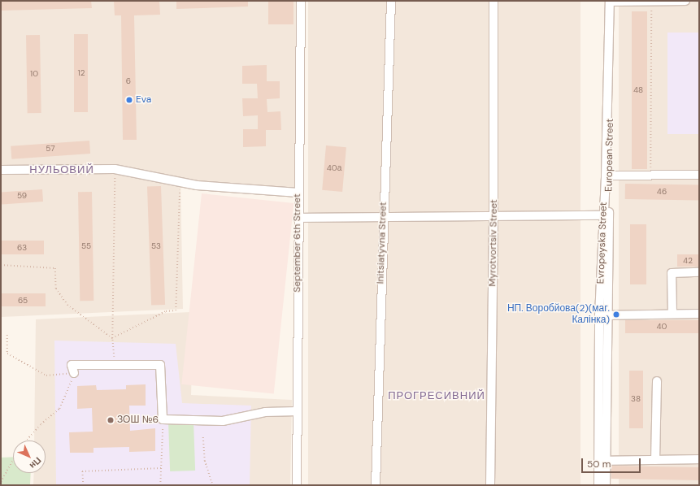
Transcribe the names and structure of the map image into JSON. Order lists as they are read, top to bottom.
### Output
{
  "streets": {
    "street": [
      "European Street",
      "September 6th Street",
      "Initsiatyvna Street",
      "Myrotvortsiv Street",
      "Evropeyska Street"
    ]
  },
  "crossings": [
    ["European Street", "Evropeyska Street"]
  ],
  "districts": ["НУЛЬОВИЙ", "ПРОГРЕСИВНИЙ"],
  "places": ["Eva", "НП. Воробйова(2)(маг. Калінка)", "ЗОШ №6"],
  "house_numbers": [
    "12",
    "10",
    "6",
    "48",
    "57",
    "40а",
    "46",
    "59",
    "55",
    "53",
    "63",
    "42",
    "65",
    "40",
    "38"
  ],
  "scale_bar": "50 m",
  "north": "bottom right"
}
